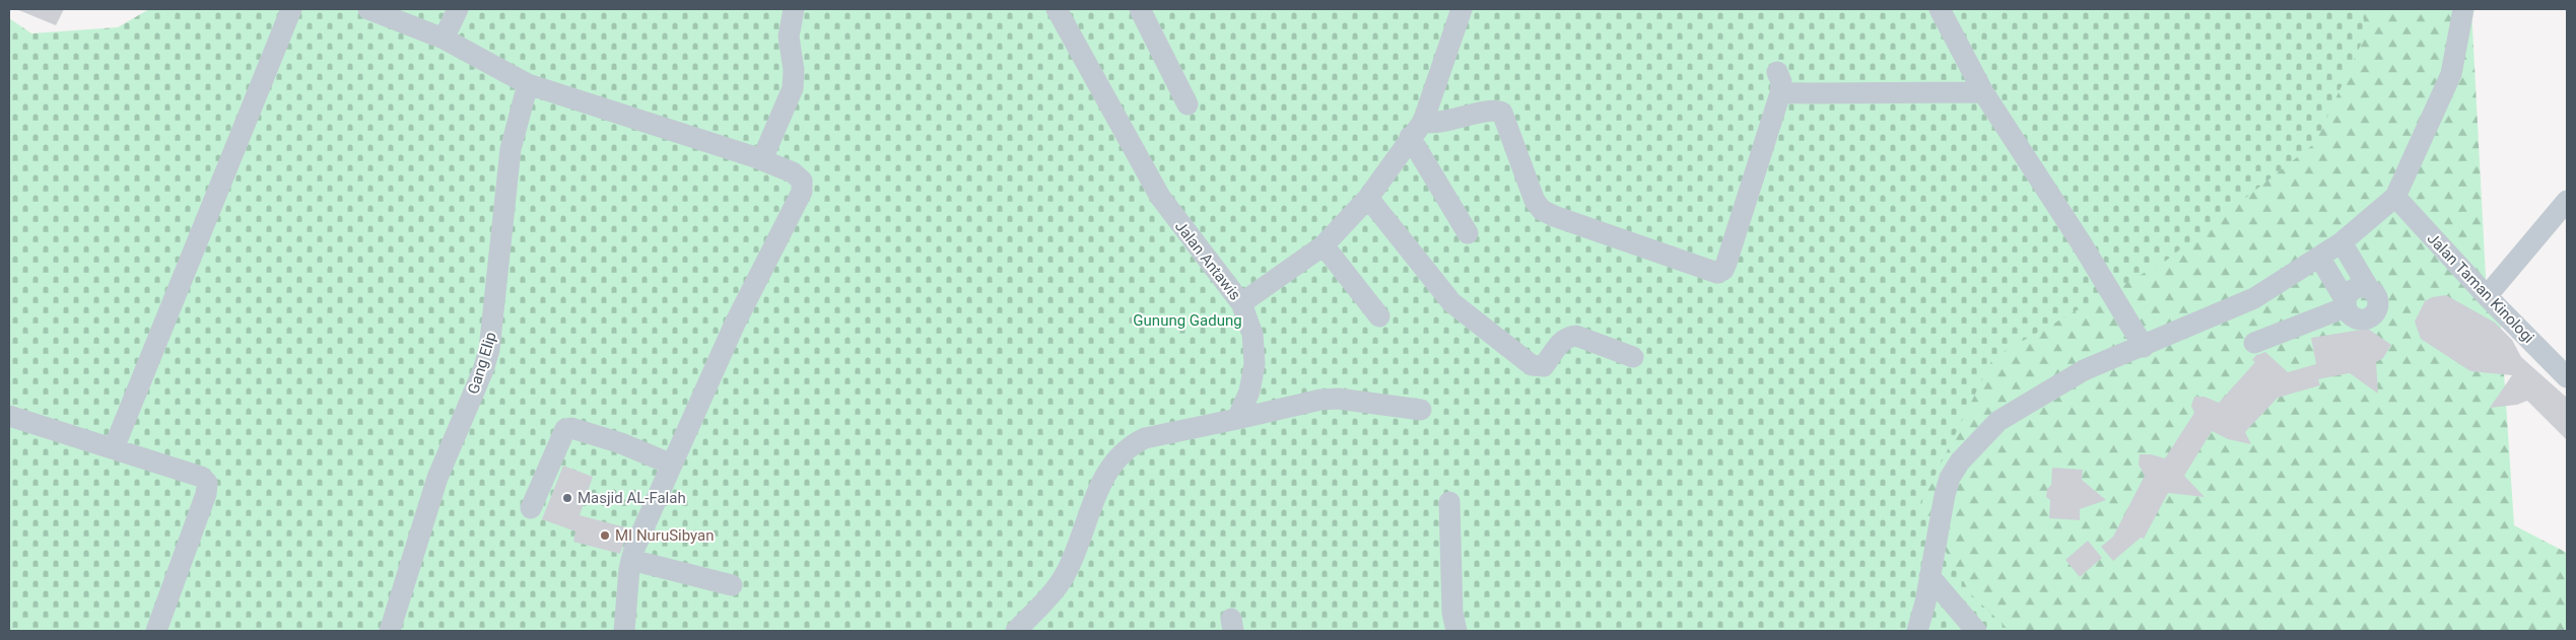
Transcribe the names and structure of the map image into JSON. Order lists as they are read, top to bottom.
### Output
{
  "streets": {
    "street": ["Jalan Antawis", "Jalan Taman Kinologi", "Gang Elip"]
  },
  "parks": ["Gunung Gadung"],
  "places": ["Masjid AL-Falah", "MI NuruSibyan"]
}
